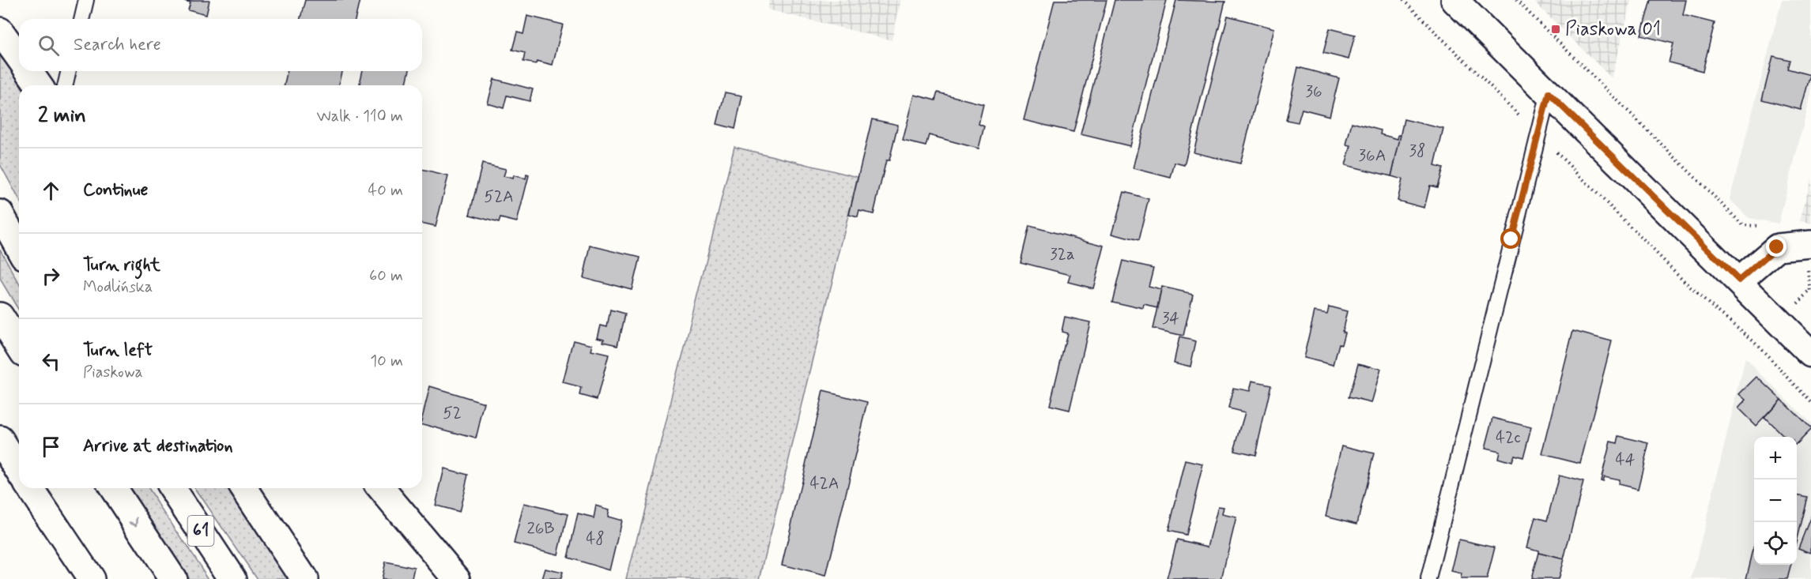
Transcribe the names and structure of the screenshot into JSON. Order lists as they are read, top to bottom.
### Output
{
  "streets": {
    "main road": ["61"]
  },
  "places": {
    "transit": ["Piaskowa 01"]
  },
  "house_numbers": [
    "36",
    "38",
    "36A",
    "52A",
    "32a",
    "34",
    "52",
    "42c",
    "44",
    "42A",
    "26B",
    "48"
  ],
  "page": {
    "search": "Search here",
    "heading": ["2 min", "Walk · 110 m"],
    "list": [
      ["Continue", "40 m"],
      ["Turn right", "Modlińska", "60 m"],
      ["Turn left", "Piaskowa", "10 m"],
      "Arrive at destination"
    ],
    "map_buttons": ["+", "−"]
  }
}
